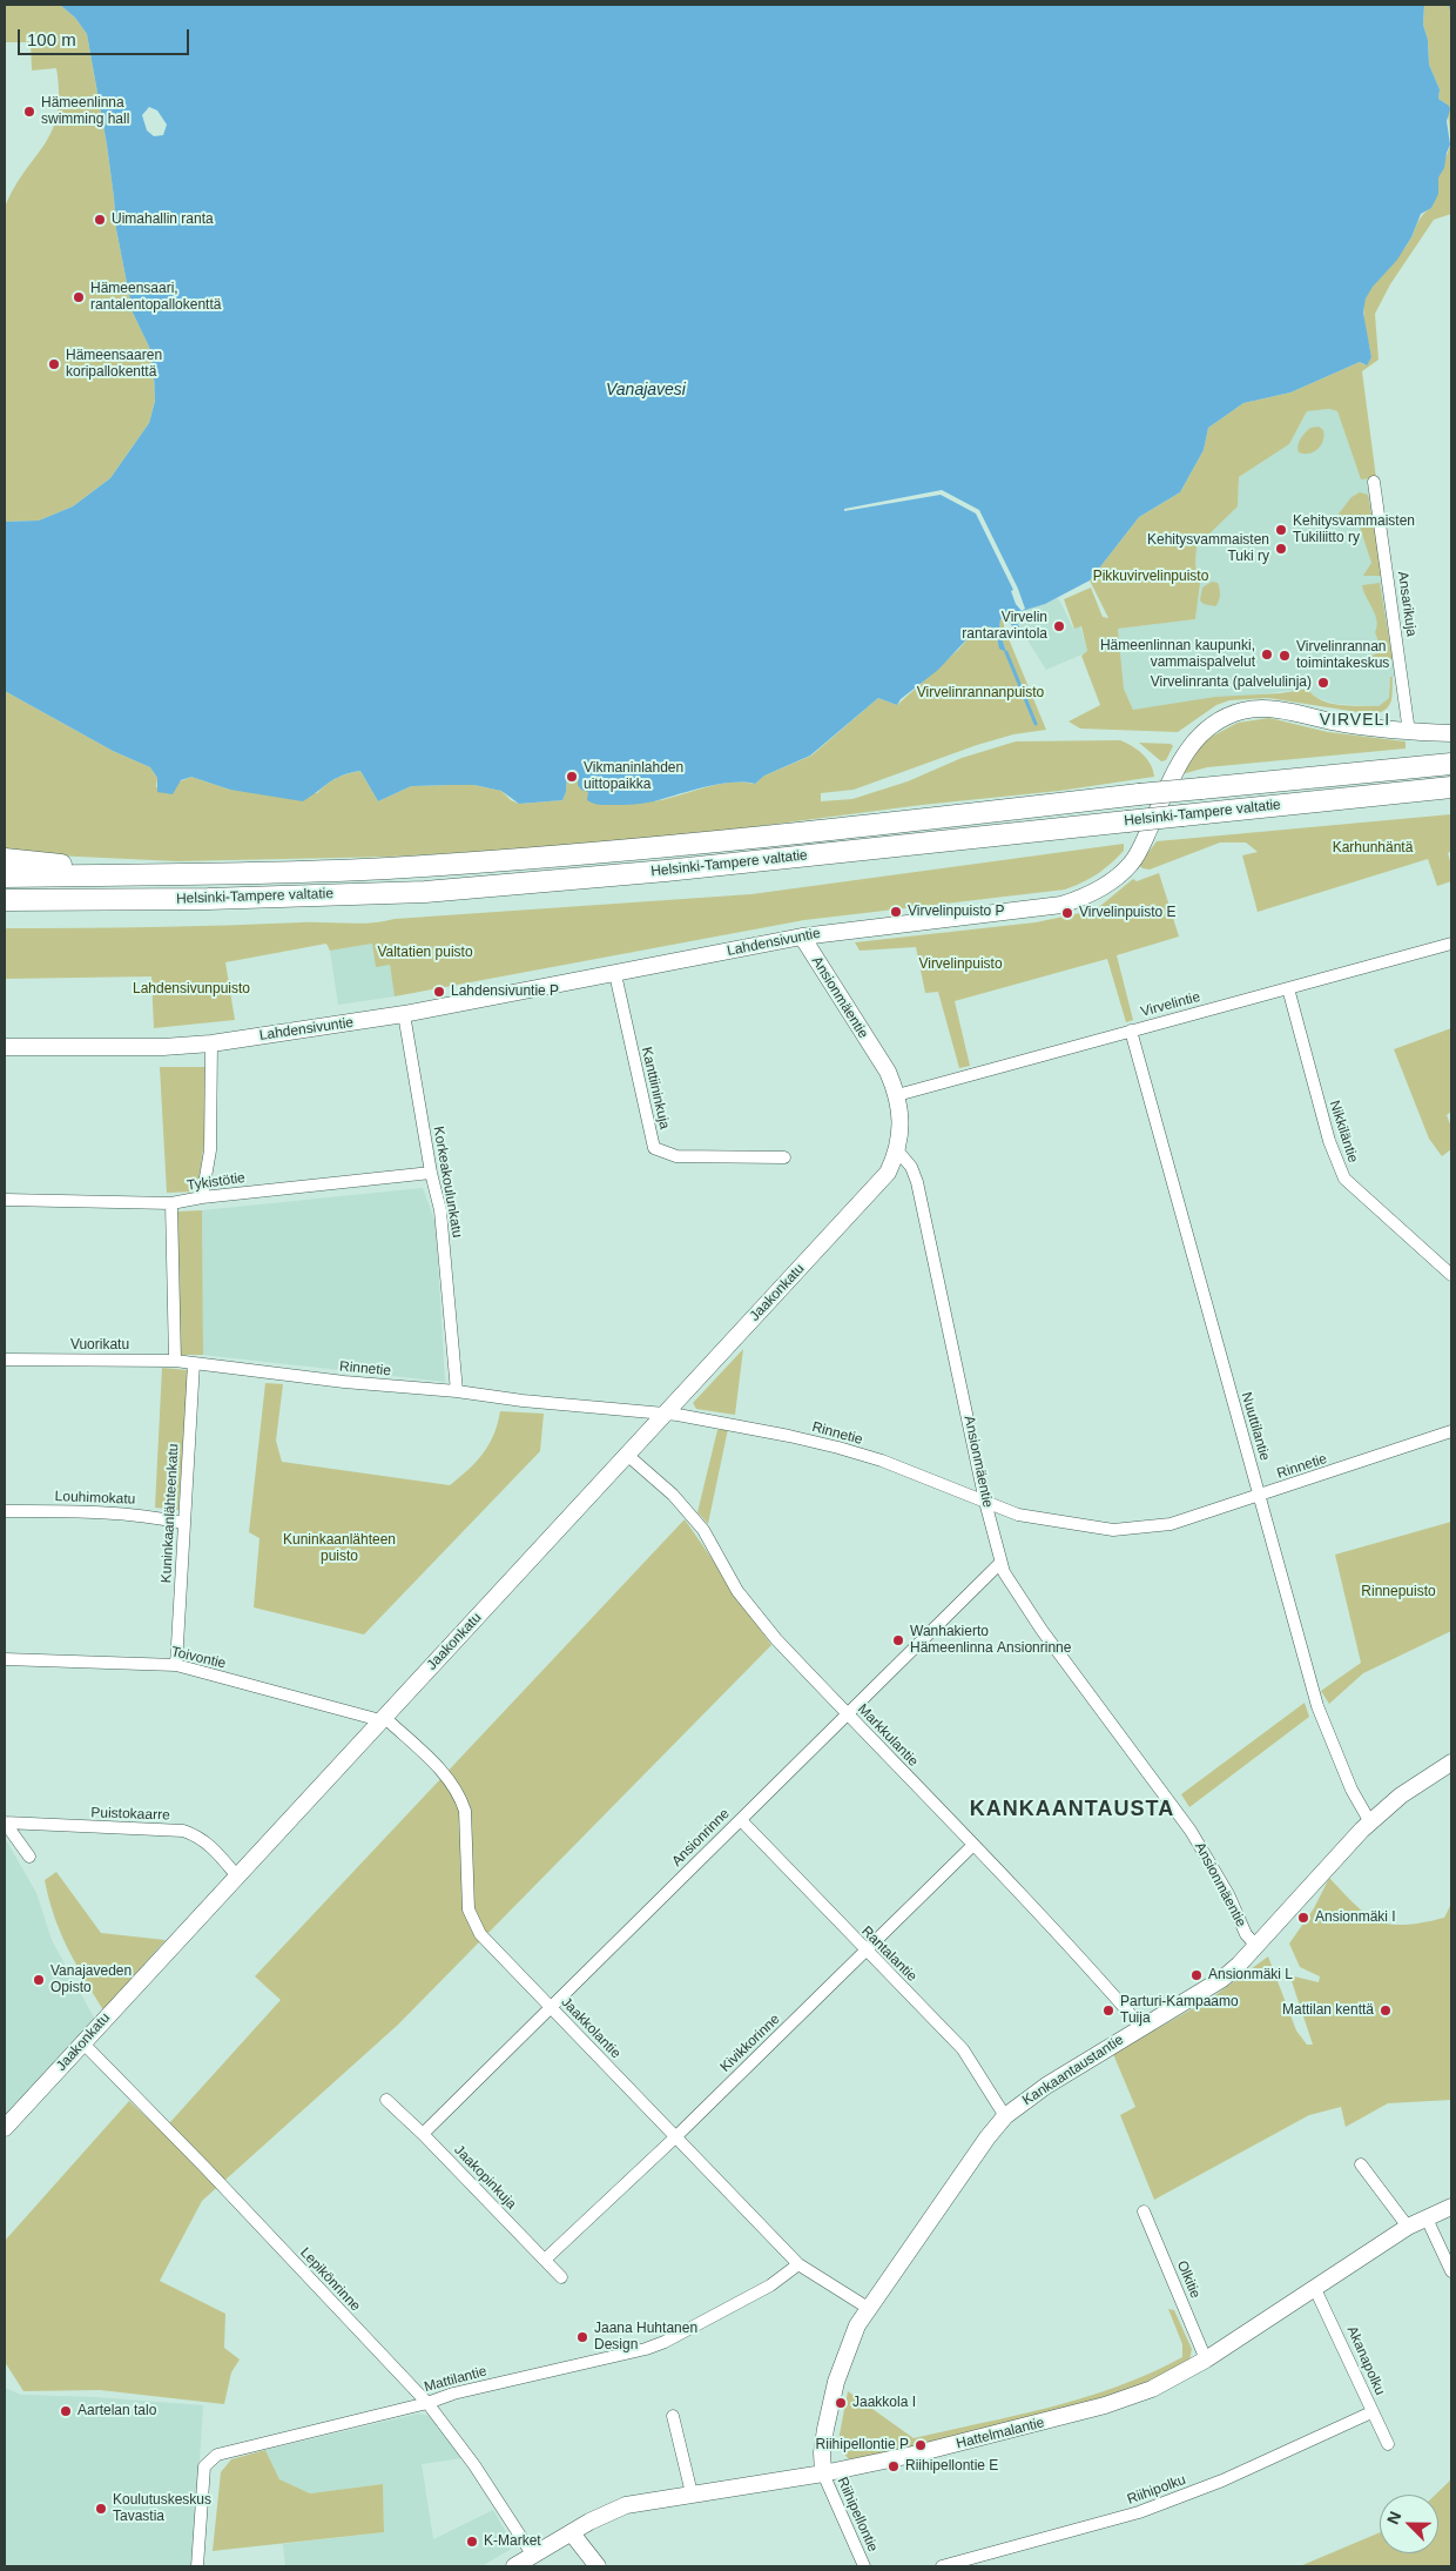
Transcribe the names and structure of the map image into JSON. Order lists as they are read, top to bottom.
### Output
{
  "streets": {
    "highway": ["Helsinki-Tampere valtatie"],
    "street": [
      "Ansarikuja",
      "Lahdensivuntie",
      "Ansionmäentie",
      "Virvelintie",
      "Kanttiininkuja",
      "Nikkiläntie",
      "Tykistötie",
      "Korkeakoulunkatu",
      "Jaakonkatu",
      "Vuorikatu",
      "Rinnetie",
      "Nuuttilantie",
      "Louhimokatu",
      "Kuninkaanlähteenkatu",
      "Toivontie",
      "Markkulantie",
      "Puistokaarre",
      "Ansionrinne",
      "Rantalantie",
      "Jaakkolantie",
      "Kivikkorinne",
      "Kankaantaustantie",
      "Jaakopinkuja",
      "Lepikönrinne",
      "Olkitie",
      "Akanapolku",
      "Mattilantie",
      "Hattelmalantie",
      "Riihipolku",
      "Riihipellontie"
    ]
  },
  "crossings": [
    ["Ansarikuja", "Lahdensivuntie"],
    ["Lahdensivuntie", "Ansionmäentie"],
    ["Lahdensivuntie", "Kanttiininkuja"],
    ["Lahdensivuntie", "Korkeakoulunkatu"],
    ["Ansionmäentie", "Virvelintie"],
    ["Ansionmäentie", "Jaakonkatu"],
    ["Ansionmäentie", "Rinnetie"],
    ["Ansionmäentie", "Ansionrinne"],
    ["Ansionmäentie", "Kankaantaustantie"],
    ["Virvelintie", "Nikkiläntie"],
    ["Virvelintie", "Nuuttilantie"],
    ["Tykistötie", "Korkeakoulunkatu"],
    ["Korkeakoulunkatu", "Rinnetie"],
    ["Jaakonkatu", "Rinnetie"],
    ["Jaakonkatu", "Toivontie"],
    ["Jaakonkatu", "Markkulantie"],
    ["Jaakonkatu", "Puistokaarre"],
    ["Jaakonkatu", "Jaakkolantie"],
    ["Jaakonkatu", "Lepikönrinne"],
    ["Vuorikatu", "Rinnetie"],
    ["Vuorikatu", "Kuninkaanlähteenkatu"],
    ["Rinnetie", "Nuuttilantie"],
    ["Rinnetie", "Kuninkaanlähteenkatu"],
    ["Nuuttilantie", "Kankaantaustantie"],
    ["Louhimokatu", "Kuninkaanlähteenkatu"],
    ["Kuninkaanlähteenkatu", "Toivontie"],
    ["Toivontie", "Jaakkolantie"],
    ["Markkulantie", "Ansionrinne"],
    ["Markkulantie", "Kivikkorinne"],
    ["Markkulantie", "Kankaantaustantie"],
    ["Ansionrinne", "Rantalantie"],
    ["Ansionrinne", "Jaakkolantie"],
    ["Ansionrinne", "Jaakopinkuja"],
    ["Rantalantie", "Kivikkorinne"],
    ["Rantalantie", "Kankaantaustantie"],
    ["Jaakkolantie", "Kivikkorinne"],
    ["Jaakkolantie", "Kankaantaustantie"],
    ["Jaakkolantie", "Mattilantie"],
    ["Kivikkorinne", "Jaakopinkuja"],
    ["Kankaantaustantie", "Hattelmalantie"],
    ["Kankaantaustantie", "Riihipellontie"],
    ["Lepikönrinne", "Mattilantie"],
    ["Lepikönrinne", "Hattelmalantie"],
    ["Olkitie", "Hattelmalantie"],
    ["Akanapolku", "Hattelmalantie"],
    ["Akanapolku", "Riihipolku"],
    ["Hattelmalantie", "Riihipellontie"]
  ],
  "districts": ["VIRVELI", "KANKAANTAUSTA"],
  "water": ["Vanajavesi"],
  "parks": [
    "Pikkuvirvelinpuisto",
    "Virvelinrannanpuisto",
    "Karhunhäntä",
    "Valtatien puisto",
    "Virvelinpuisto",
    "Lahdensivunpuisto",
    "Kuninkaanlähteen puisto",
    "Rinnepuisto"
  ],
  "places": [
    "Hämeenlinna swimming hall",
    "Uimahallin ranta",
    "Hämeensaari, rantalentopallokenttä",
    "Hämeensaaren koripallokenttä",
    "Kehitysvammaisten Tukiliitto ry",
    "Kehitysvammaisten Tuki ry",
    "Virvelin rantaravintola",
    "Hämeenlinnan kaupunki, vammaispalvelut",
    "Virvelinrannan toimintakeskus",
    "Virvelinranta (palvelulinja)",
    "Vikmaninlahden uittopaikka",
    "Virvelinpuisto P",
    "Virvelinpuisto E",
    "Lahdensivuntie P",
    "Wanhakierto Hämeenlinna Ansionrinne",
    "Ansionmäki I",
    "Ansionmäki L",
    "Vanajaveden Opisto",
    "Parturi-Kampaamo Tuija",
    "Mattilan kenttä",
    "Jaana Huhtanen Design",
    "Jaakkola I",
    "Aartelan talo",
    "Riihipellontie P",
    "Riihipellontie E",
    "Koulutuskeskus Tavastia",
    "K-Market"
  ],
  "scale_bar": "100 m",
  "north": "top left"
}
